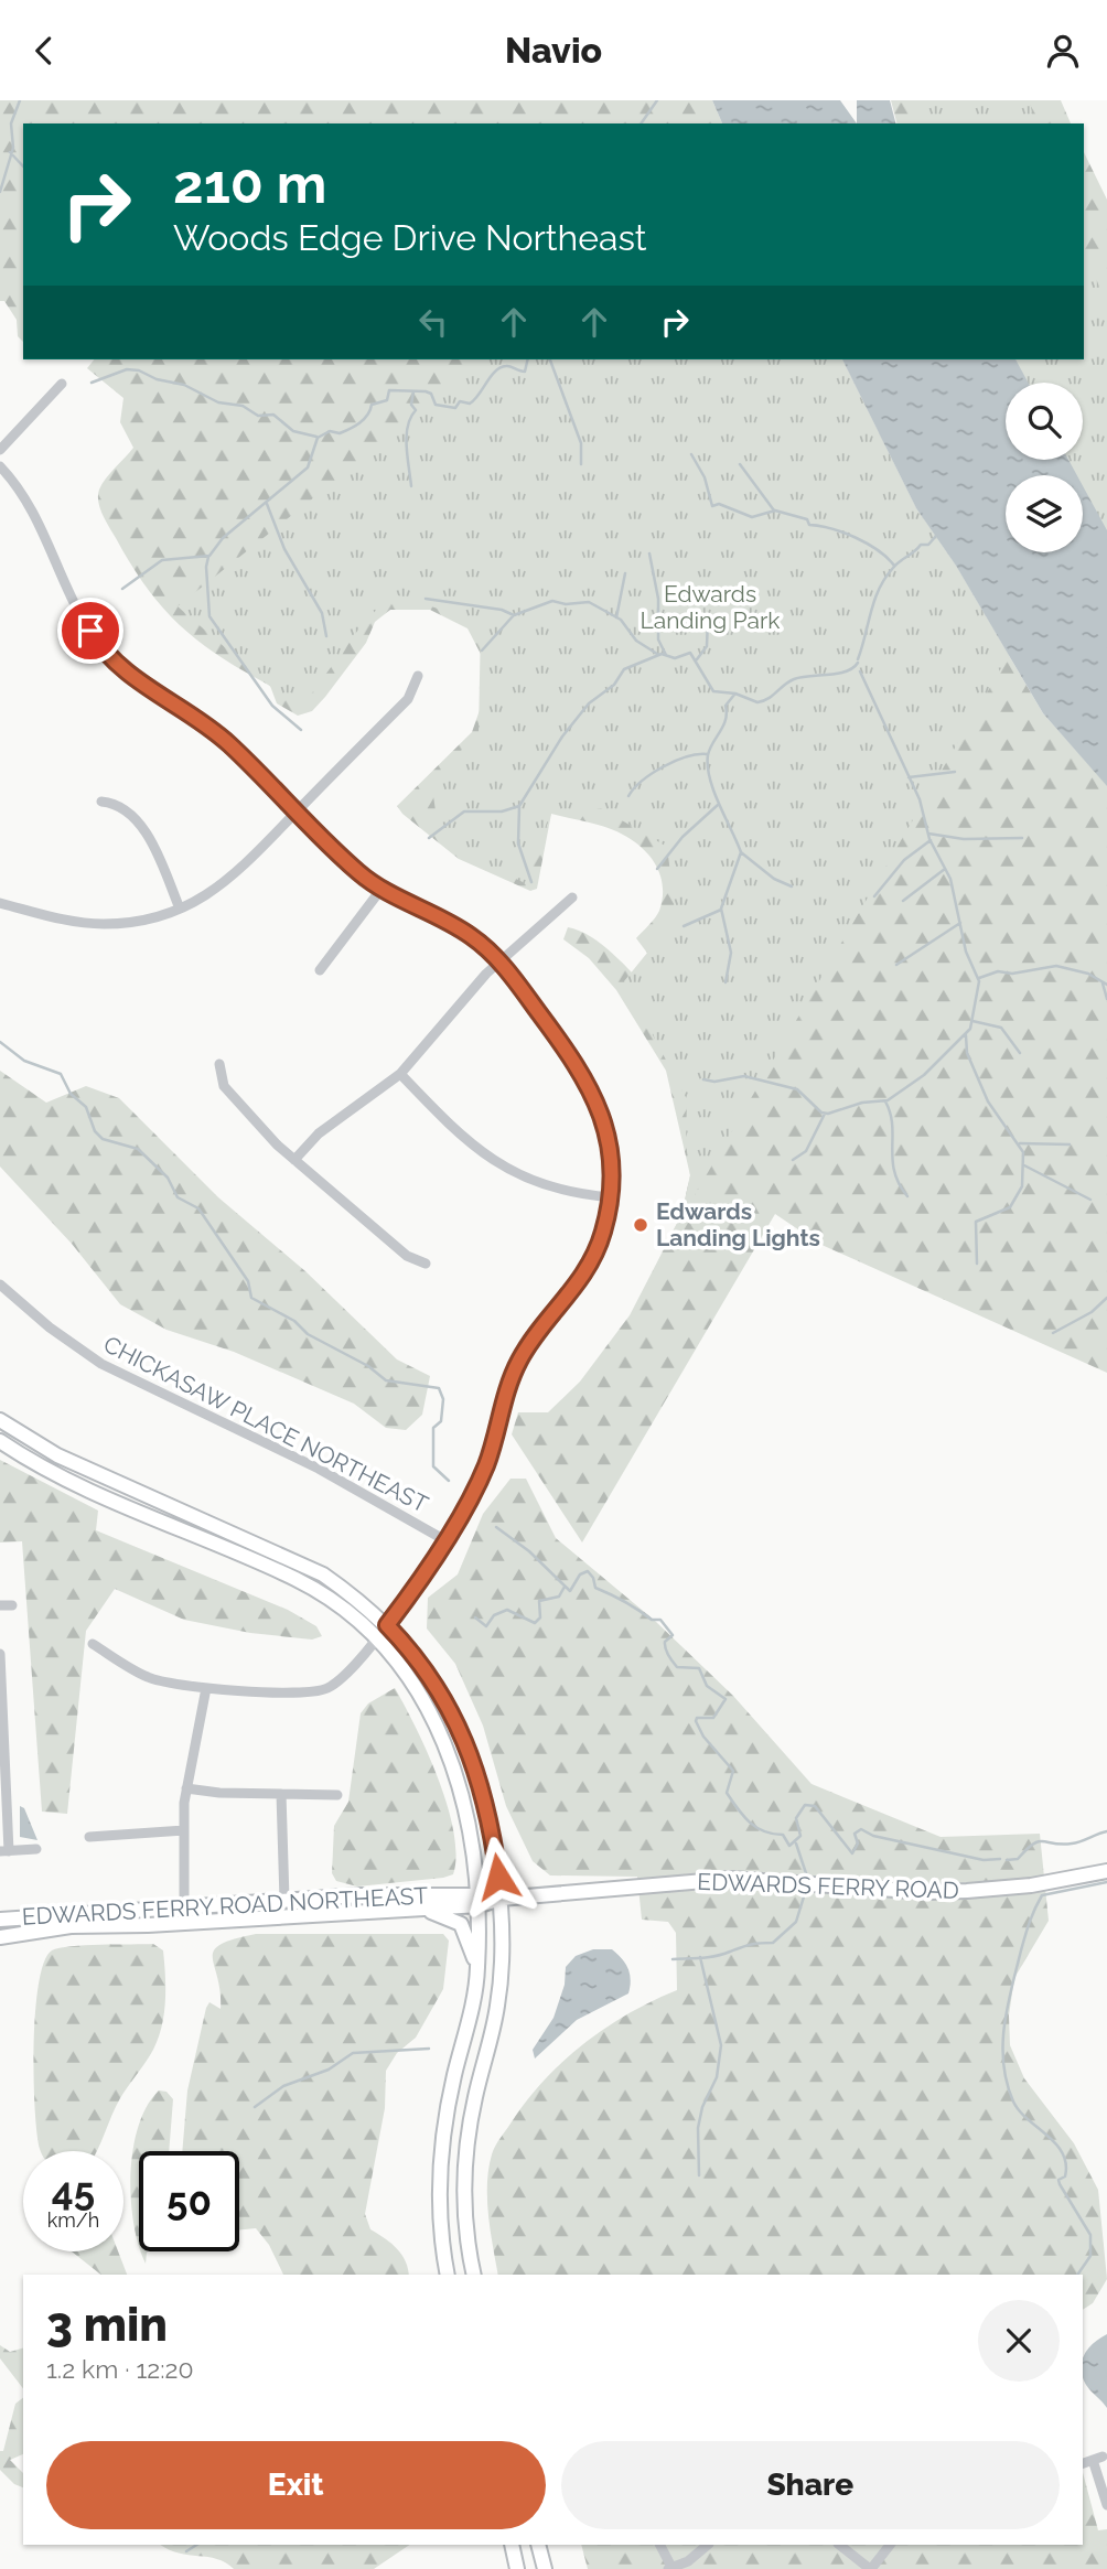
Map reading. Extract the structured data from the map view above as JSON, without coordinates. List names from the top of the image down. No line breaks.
{"streets":{"main road":["EDWARDS FERRY ROAD","EDWARDS FERRY ROAD NORTHEAST"],"street":["CHICKASAW PLACE NORTHEAST"]},"crossings":[["EDWARDS FERRY ROAD","EDWARDS FERRY ROAD NORTHEAST"]],"parks":["Edwards Landing Park"],"places":["Edwards Landing Lights"],"page":{"header":"Navio","turn":["210 m","Woods Edge Drive Northeast"],"speed":"45 km/h","limit":"50","heading":["3 min","1.2 km · 12:20"],"buttons":["Exit","Share"]}}
